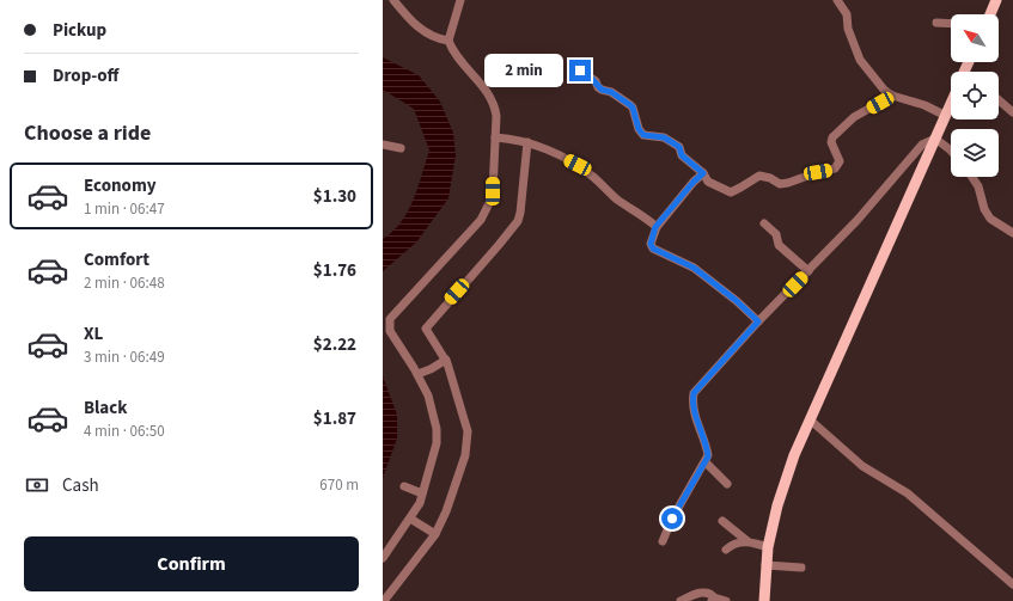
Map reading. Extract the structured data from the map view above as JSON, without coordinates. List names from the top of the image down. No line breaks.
{"north":"top left","page":{"banner":["Pickup","Drop-off"],"bubble":"2 min","heading":"Choose a ride","list":[{"name":"Economy","note":"1 min · 06:47","value":"$1.30"},{"name":"Comfort","note":"2 min · 06:48","value":"$1.76"},{"name":"XL","note":"3 min · 06:49","value":"$2.22"},{"name":"Black","note":"4 min · 06:50","value":"$1.87"}],"pay":["Cash","670 m"],"buttons":"Confirm"}}
